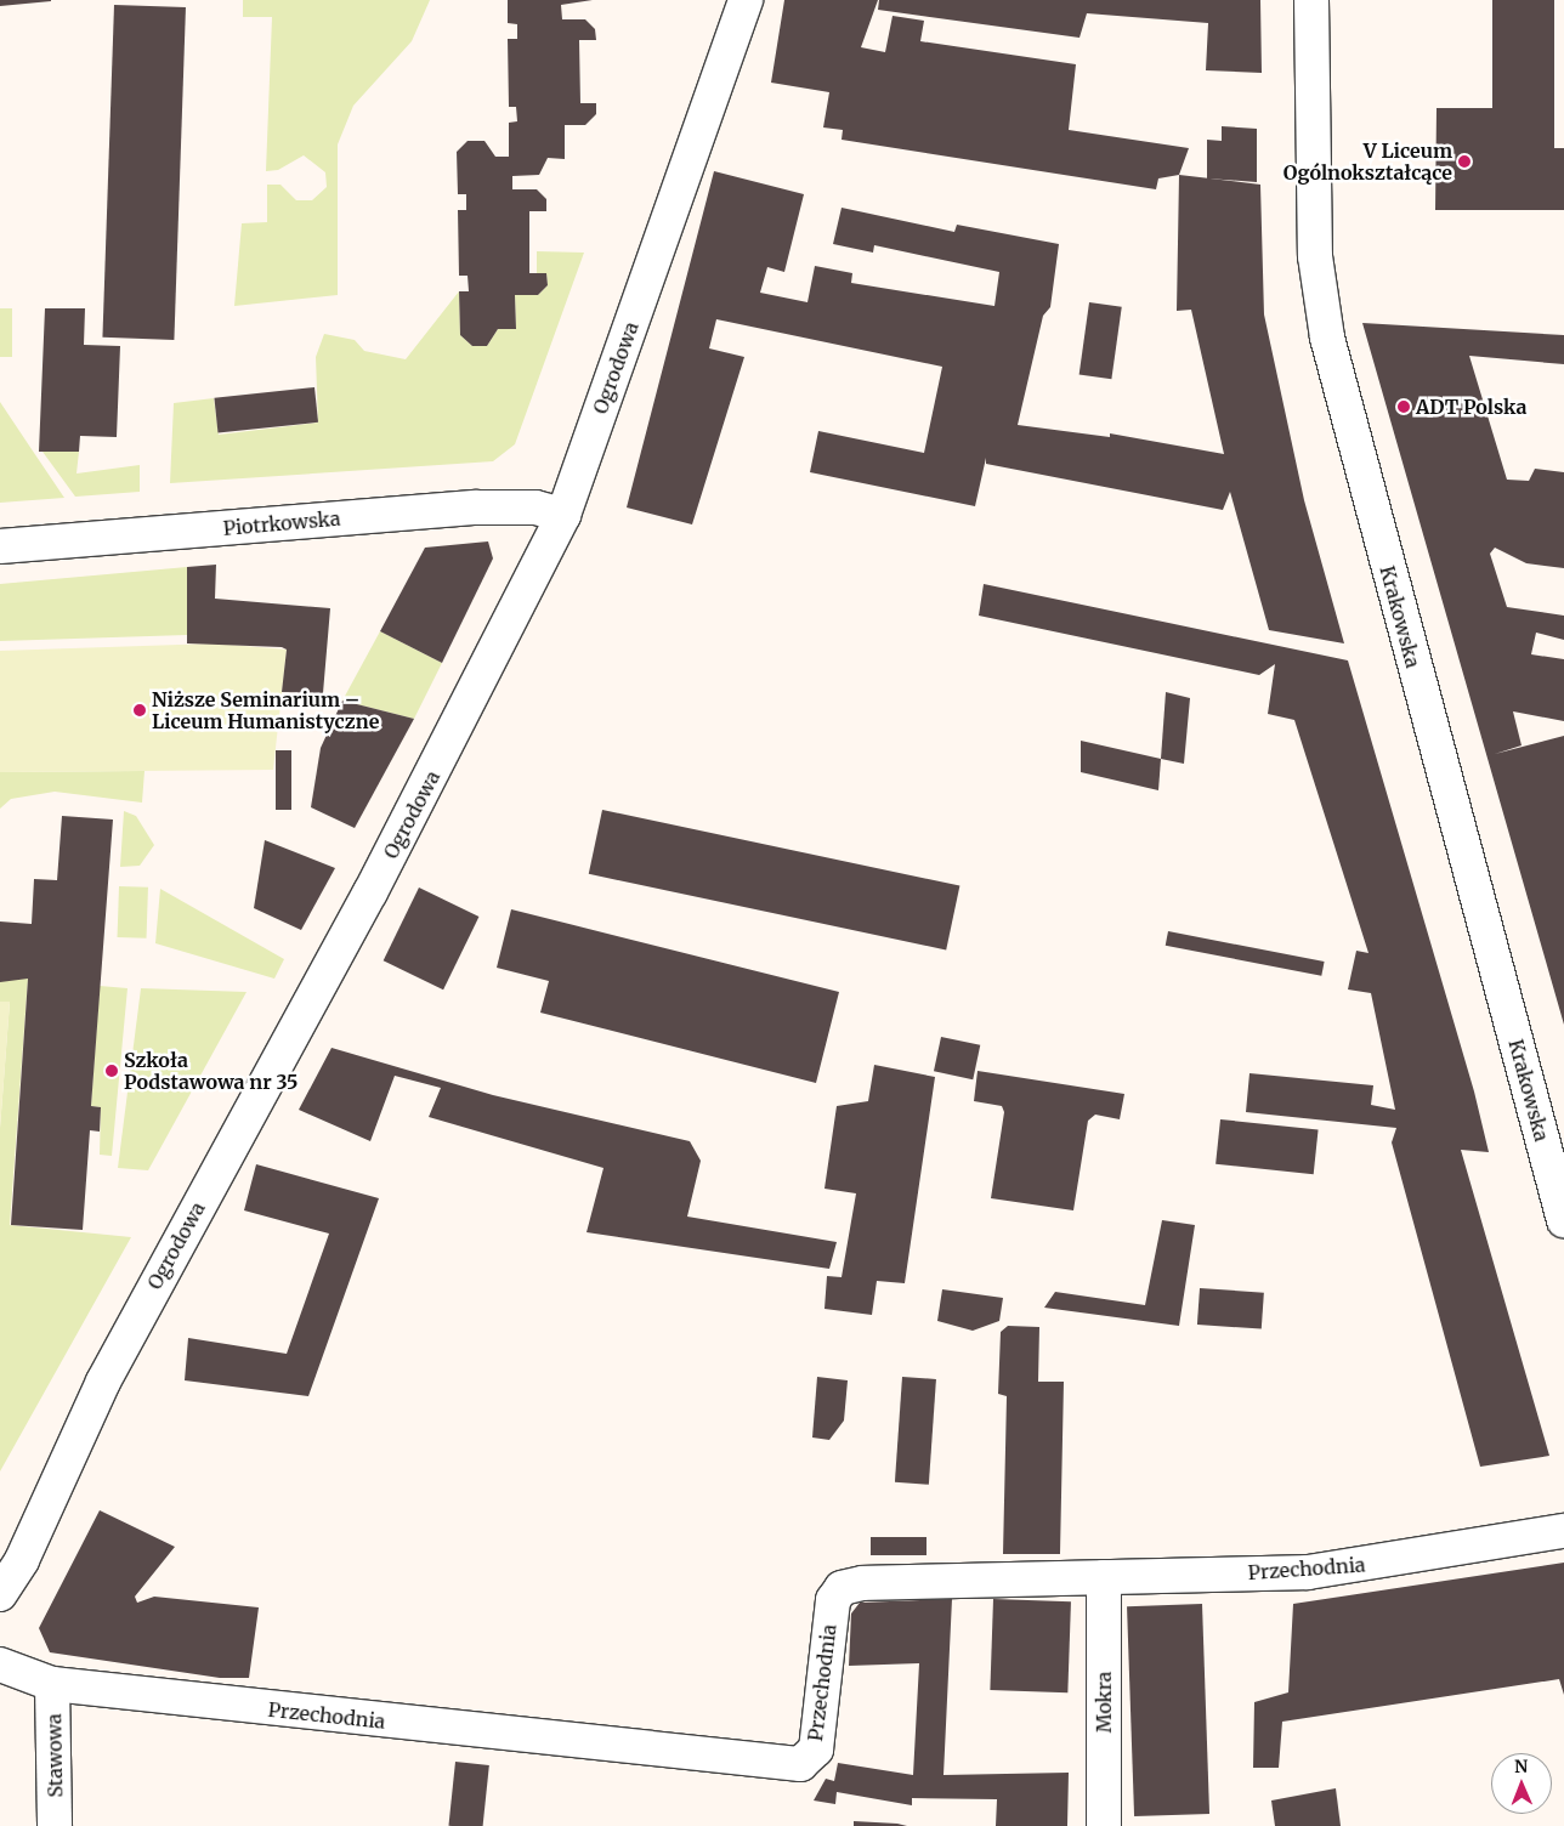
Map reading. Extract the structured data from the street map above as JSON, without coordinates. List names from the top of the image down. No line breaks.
{"streets":{"street":["Ogrodowa","Piotrkowska","Krakowska","Przechodnia","Mokra","Stawowa"]},"crossings":[["Ogrodowa","Piotrkowska"],["Przechodnia","Mokra"],["Przechodnia","Stawowa"]],"places":["V Liceum Ogólnokształcące","ADT Polska","Niższe Seminarium – Liceum Humanistyczne","Szkoła Podstawowa nr 35"],"north":"top"}
